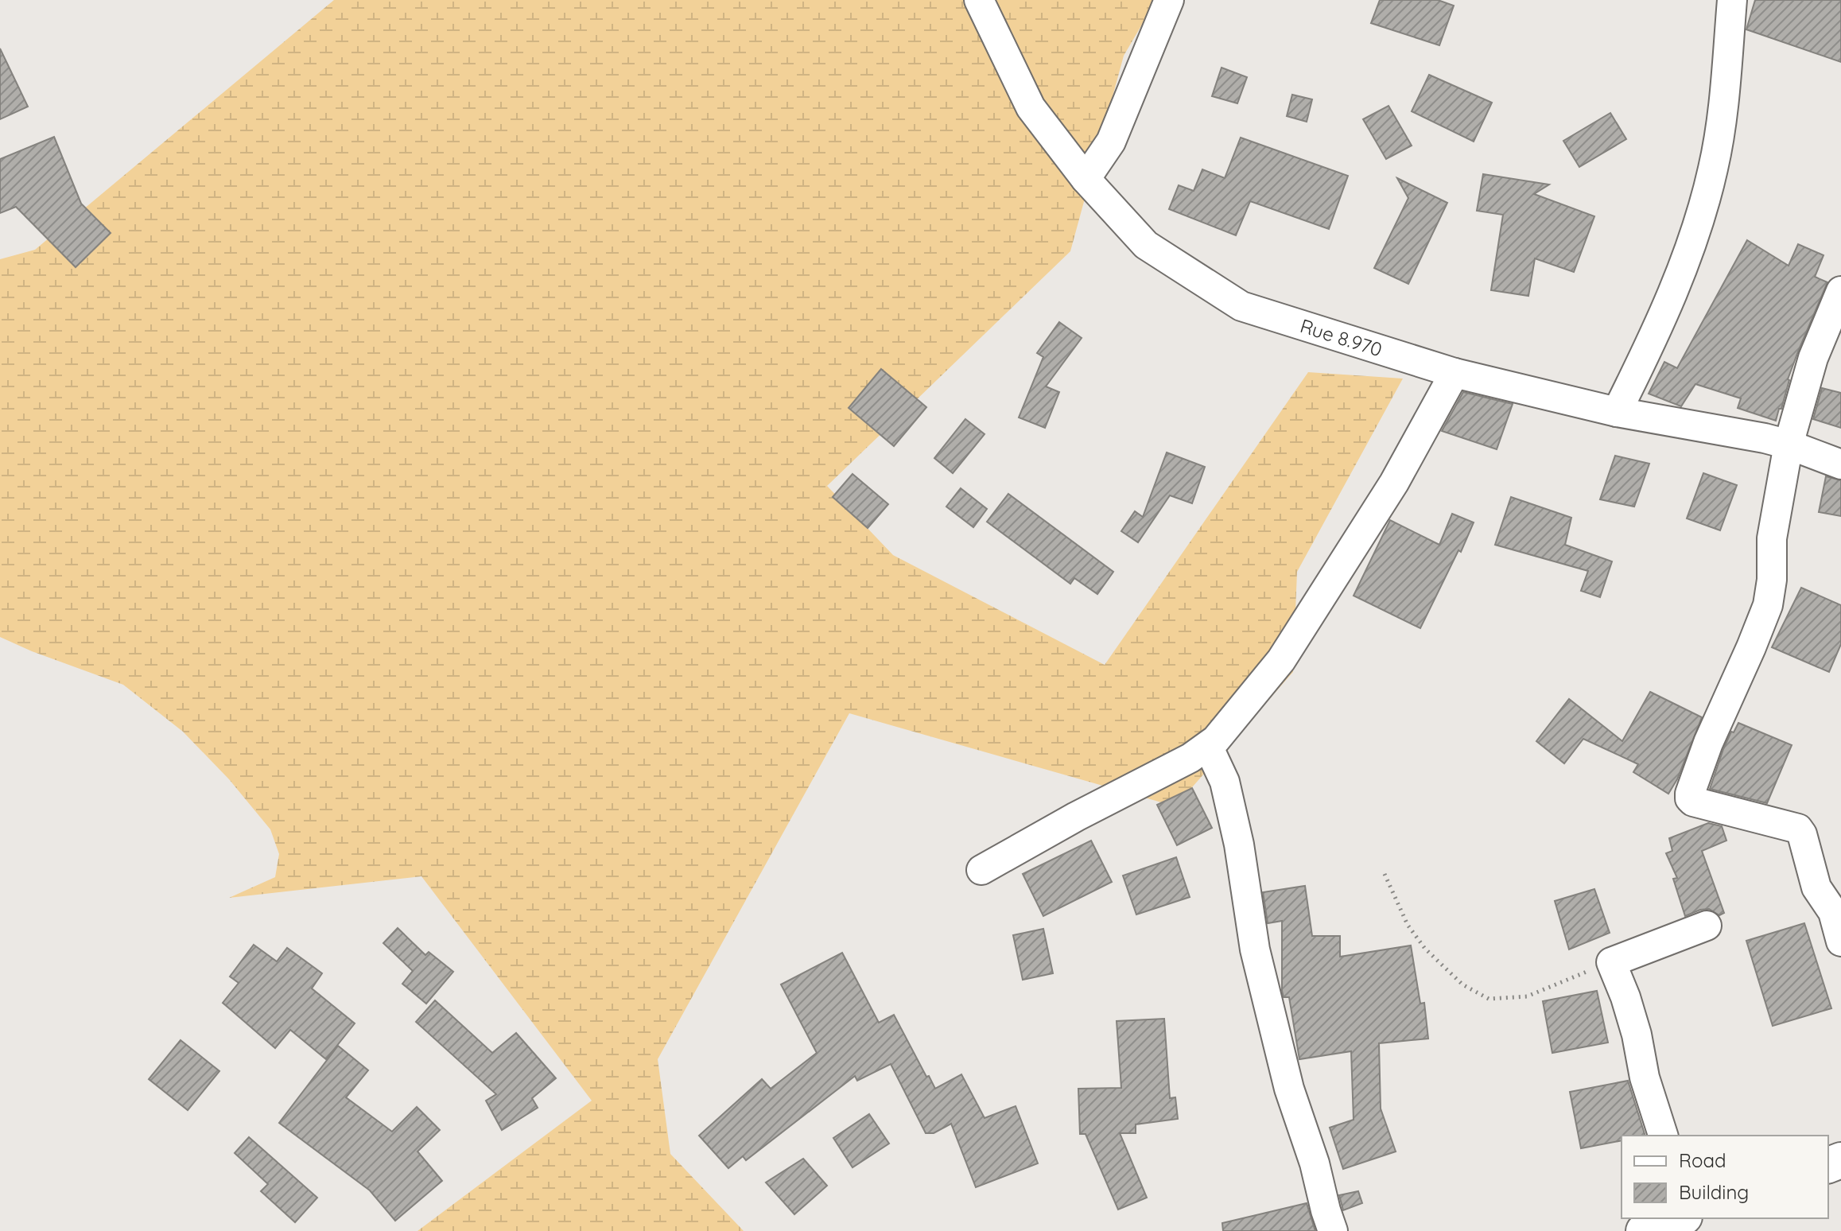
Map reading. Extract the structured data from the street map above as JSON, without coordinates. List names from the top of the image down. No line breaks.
{"streets":{"street":["Rue 8.970"]},"legend":["Road","Building"]}
